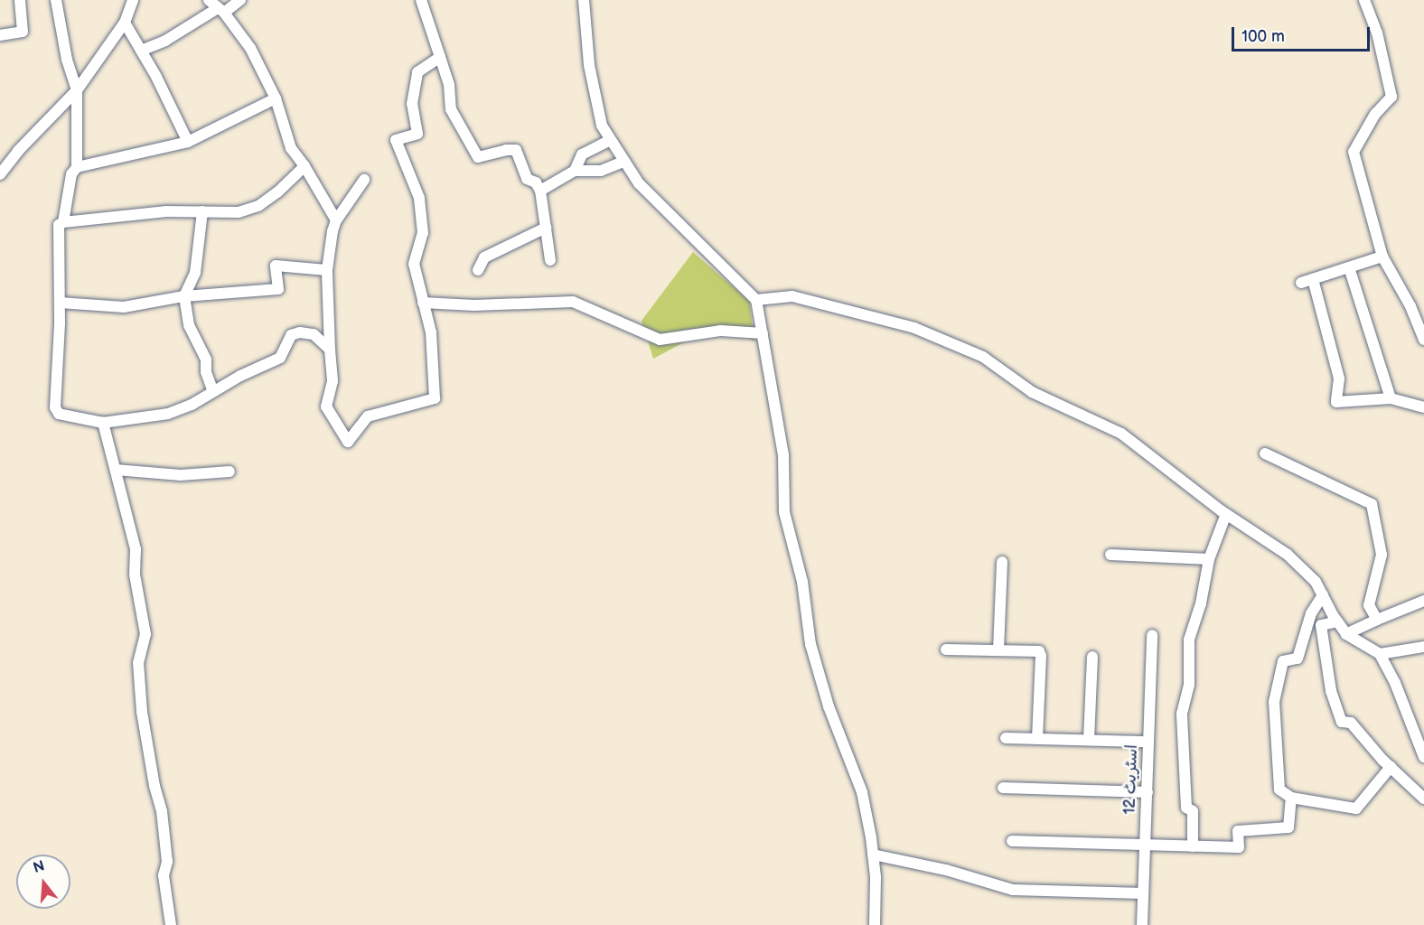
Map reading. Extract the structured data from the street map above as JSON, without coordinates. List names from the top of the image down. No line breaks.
{"streets":{"street":["اسٹریٹ 12"]},"scale_bar":"100 m","north":"top"}
